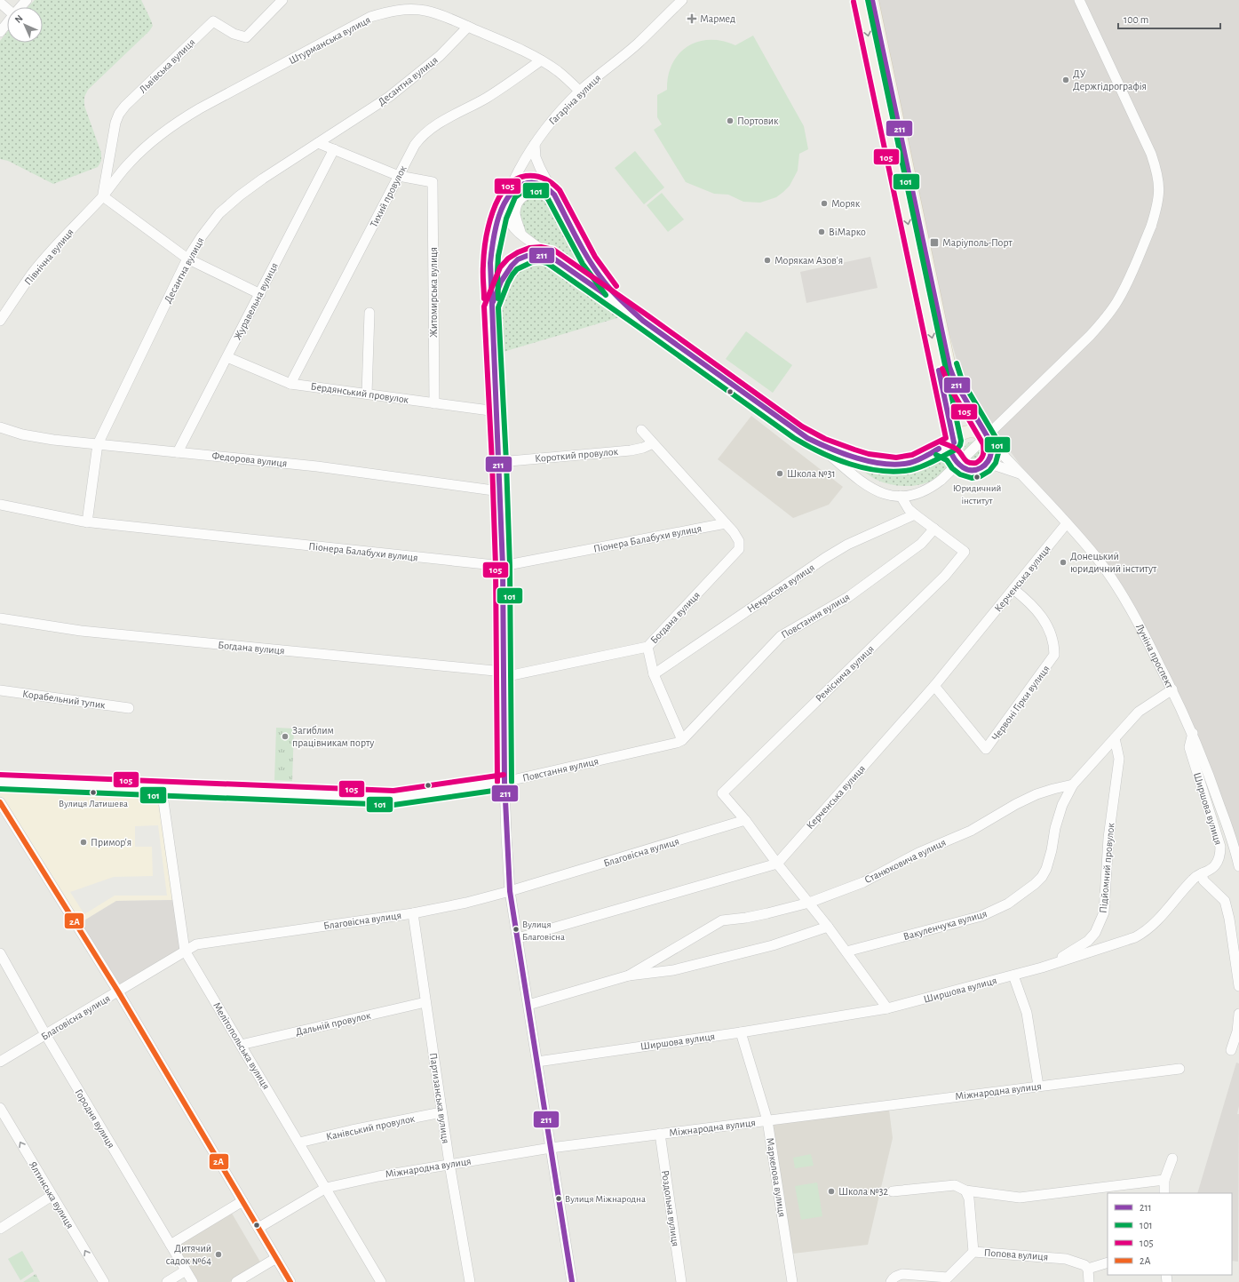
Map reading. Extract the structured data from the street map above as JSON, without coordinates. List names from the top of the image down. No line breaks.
{"streets":{"main road":["Луніна проспект"],"street":["Штурманська вулиця","Львівська вулиця","Десантна вулиця","Гагаріна вулиця","Тихий провулок","Північна вулиця","Житомирська вулиця","Журавельна вулиця","Бердянський провулок","Короткий провулок","Федорова вулиця","Піонера Балабухи вулиця","Керченська вулиця","Некрасова вулиця","Повстання вулиця","Богдана вулиця","Реміснича вулиця","Корабельний тупик","Червоні Гірки вулиця","Ширшова вулиця","Благовісна вулиця","Станюковича вулиця","Підйомний провулок","Вакуленчука вулиця","Дальній провулок","Мелітопольська вулиця","Міжнародна вулиця","Партизанська вулиця","Городня вулиця","Канівський провулок","Маркелова вулиця","Ялтинська вулиця","Роздольна вулиця","Попова вулиця"]},"crossings":[["Штурманська вулиця","Львівська вулиця"],["Штурманська вулиця","Десантна вулиця"],["Штурманська вулиця","Гагаріна вулиця"],["Штурманська вулиця","Тихий провулок"],["Штурманська вулиця","Північна вулиця"],["Львівська вулиця","Північна вулиця"],["Десантна вулиця","Федорова вулиця"],["Десантна вулиця","Піонера Балабухи вулиця"],["Гагаріна вулиця","Бердянський провулок"],["Гагаріна вулиця","Короткий провулок"],["Гагаріна вулиця","Федорова вулиця"],["Гагаріна вулиця","Піонера Балабухи вулиця"],["Гагаріна вулиця","Повстання вулиця"],["Гагаріна вулиця","Богдана вулиця"],["Гагаріна вулиця","Ширшова вулиця"],["Гагаріна вулиця","Благовісна вулиця"],["Гагаріна вулиця","Станюковича вулиця"],["Гагаріна вулиця","Міжнародна вулиця"],["Тихий провулок","Житомирська вулиця"],["Тихий провулок","Бердянський провулок"],["Житомирська вулиця","Бердянський провулок"],["Журавельна вулиця","Бердянський провулок"],["Журавельна вулиця","Федорова вулиця"],["Піонера Балабухи вулиця","Богдана вулиця"],["Керченська вулиця","Луніна проспект"],["Керченська вулиця","Червоні Гірки вулиця"],["Повстання вулиця","Реміснича вулиця"],["Повстання вулиця","Мелітопольська вулиця"],["Луніна проспект","Ширшова вулиця"],["Реміснича вулиця","Благовісна вулиця"],["Ширшова вулиця","Підйомний провулок"],["Ширшова вулиця","Маркелова вулиця"],["Благовісна вулиця","Мелітопольська вулиця"],["Благовісна вулиця","Партизанська вулиця"],["Благовісна вулиця","Городня вулиця"],["Станюковича вулиця","Вакуленчука вулиця"],["Дальній провулок","Мелітопольська вулиця"],["Дальній провулок","Партизанська вулиця"],["Мелітопольська вулиця","Міжнародна вулиця"],["Мелітопольська вулиця","Канівський провулок"],["Міжнародна вулиця","Партизанська вулиця"],["Міжнародна вулиця","Маркелова вулиця"],["Міжнародна вулиця","Роздольна вулиця"],["Партизанська вулиця","Канівський провулок"]],"one_way":["Ялтинська вулиця"],"places":{"health":["Мармед"],"other":["ДУ Держгідрографія","Портовик","Моряк","ВіМарко","Морякам Азов'я","Школа №31","Юридичний інститут","Донецький юридичний інститут","Загиблим працівникам порту","Вулиця Латишева","Примор'я","Вулиця Благовісна","Школа №32","Вулиця Міжнародна","Дитячий садок №64"],"transit":["Маріуполь-Порт"]},"lines":["transit line 211","transit line 101","transit line 105","transit line 2А"],"legend":["211","101","105","2А"],"scale_bar":"100 m","north":"top left"}
